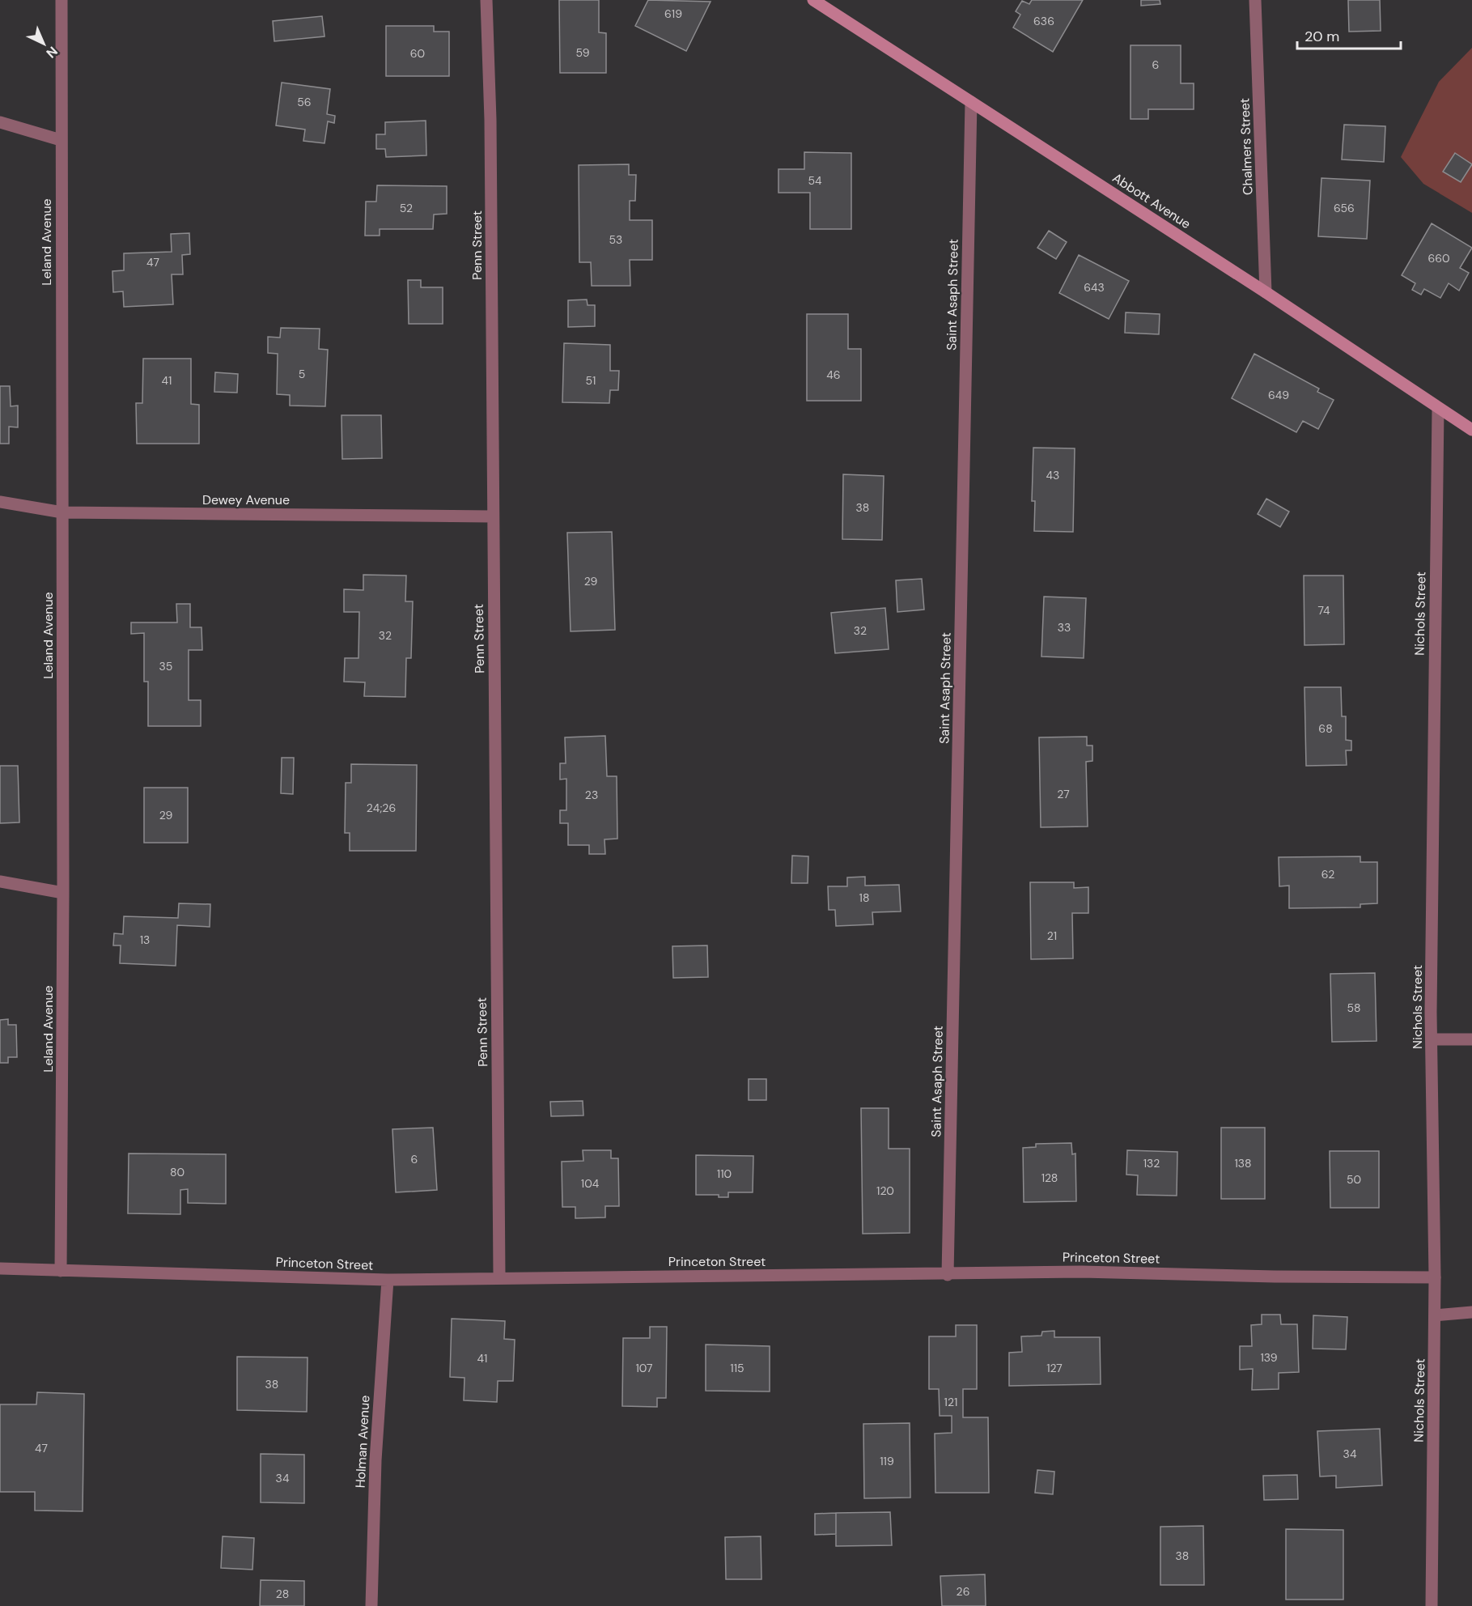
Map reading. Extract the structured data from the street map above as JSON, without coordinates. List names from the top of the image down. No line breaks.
{"streets":{"main road":["Abbott Avenue"],"street":["Chalmers Street","Leland Avenue","Penn Street","Saint Asaph Street","Dewey Avenue","Nichols Street","Princeton Street","Holman Avenue"]},"crossings":[["Chalmers Street","Abbott Avenue"],["Abbott Avenue","Saint Asaph Street"],["Abbott Avenue","Nichols Street"],["Leland Avenue","Dewey Avenue"],["Leland Avenue","Princeton Street"],["Penn Street","Dewey Avenue"],["Penn Street","Princeton Street"],["Saint Asaph Street","Princeton Street"],["Nichols Street","Princeton Street"],["Princeton Street","Holman Avenue"]],"house_numbers":["619","636","59","60","6","56","54","52","656","53","660","47","643","5","46","41","51","649","43","38","29","74","33","32","32","35","68","27","23","24;26","29","62","18","21","13","58","6","132","138","80","110","128","50","104","120","139","41","107","115","127","38","121","47","34","119","34","38","26","28"],"scale_bar":"20 m","north":"bottom right"}
